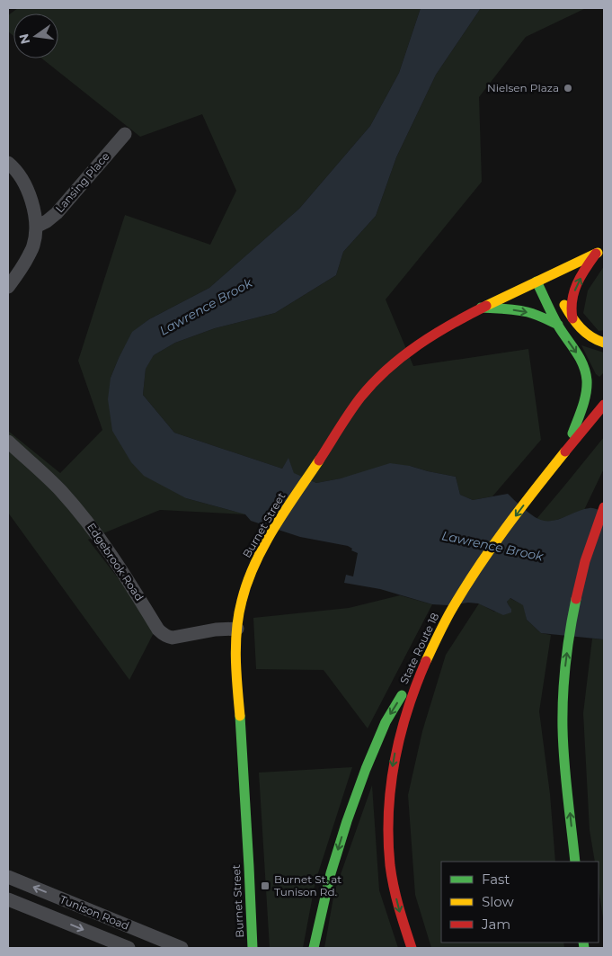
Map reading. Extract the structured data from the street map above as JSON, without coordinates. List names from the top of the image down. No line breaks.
{"streets":{"main road":["Burnet Street","State Route 18"],"street":["Lansing Place","Edgebrook Road","Tunison Road"]},"crossings":[["Burnet Street","Edgebrook Road"]],"water":["Lawrence Brook"],"places":{"other":["Nielsen Plaza"],"transit":["Burnet St. at Tunison Rd."]},"legend":["Fast","Slow","Jam"],"north":"left"}
